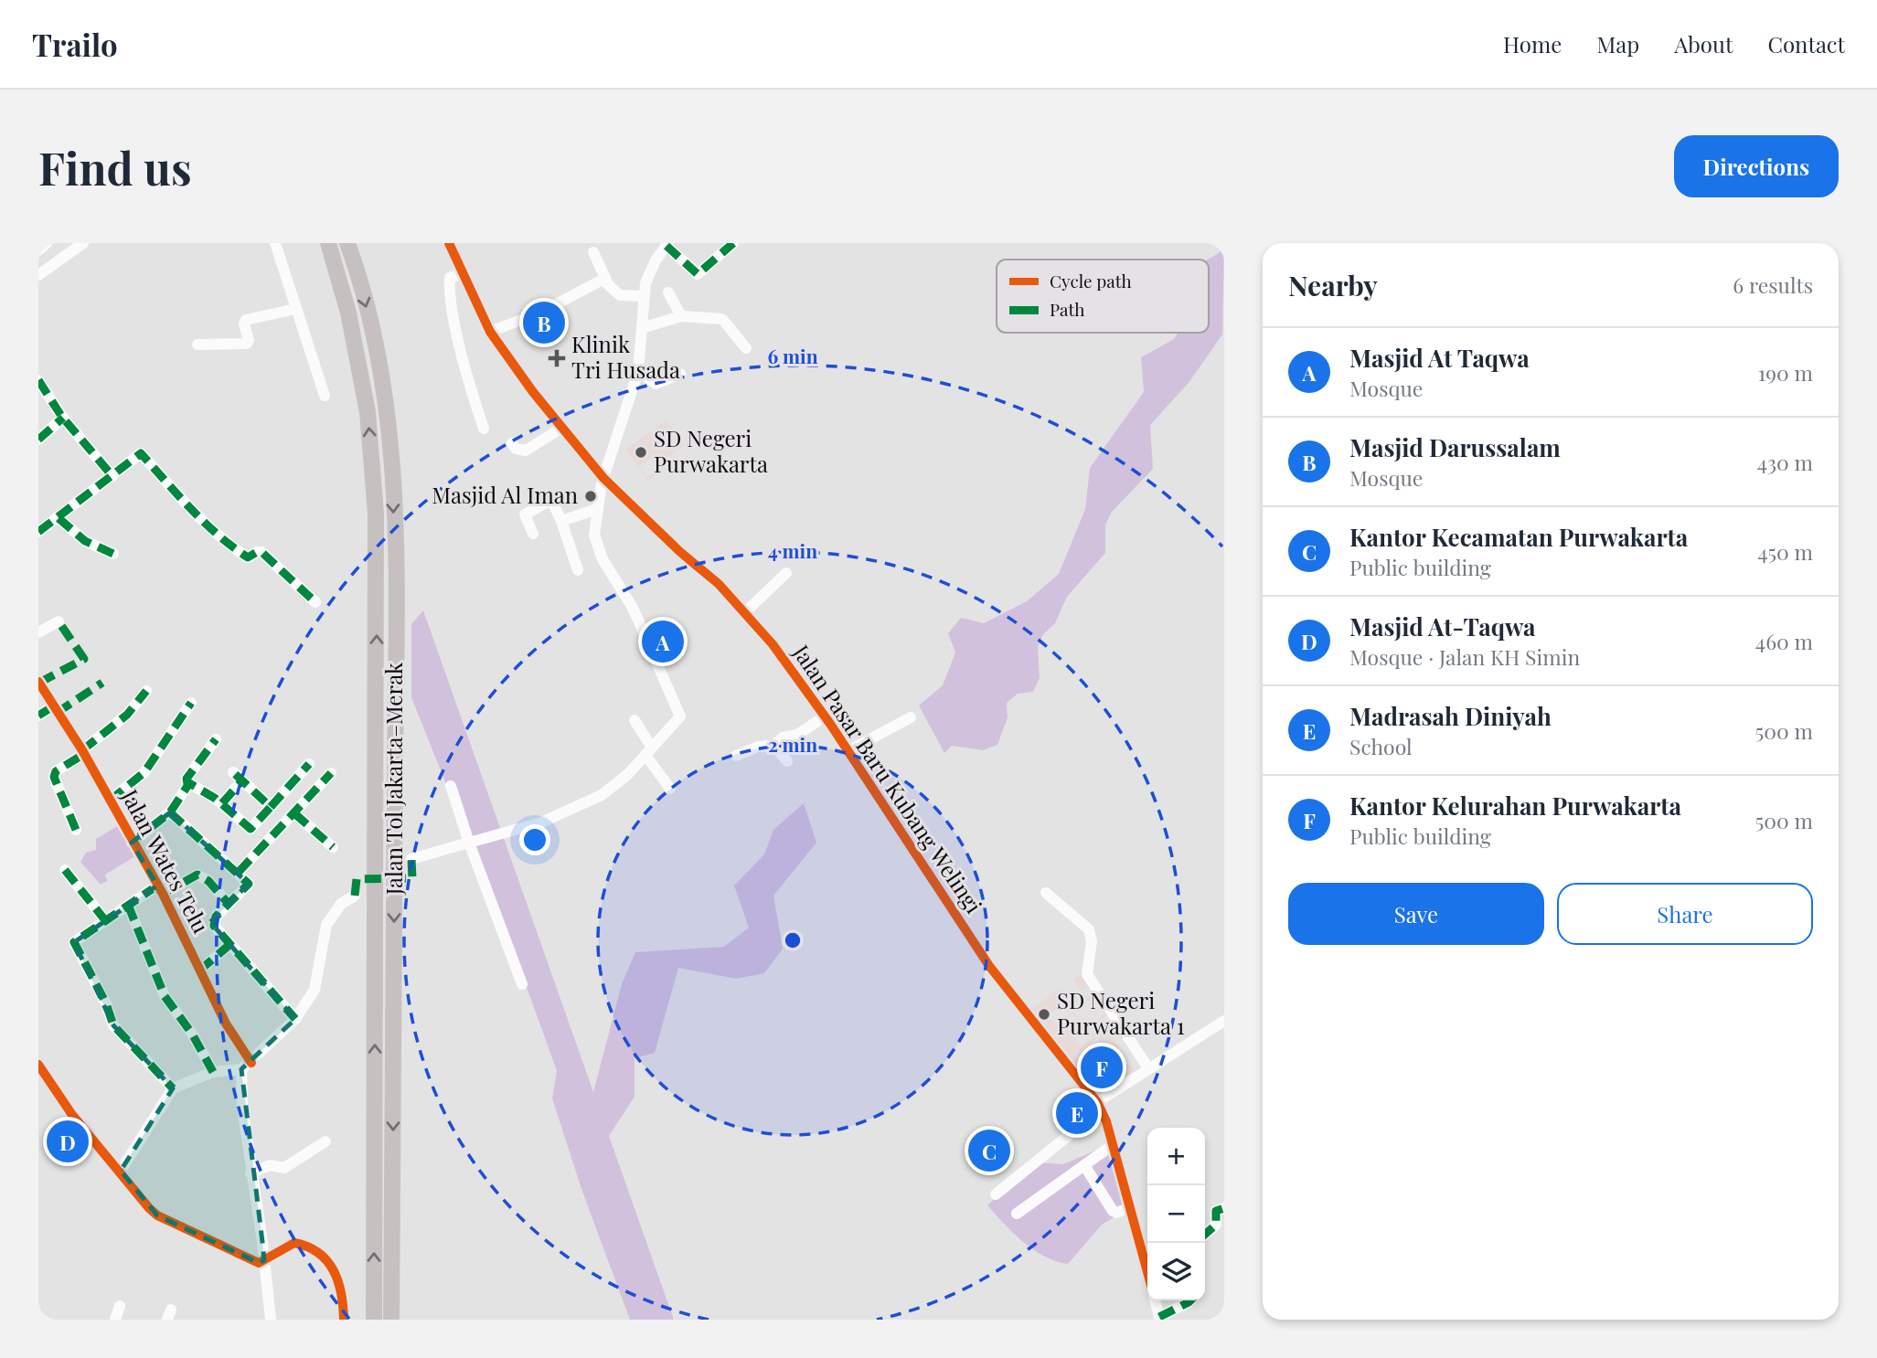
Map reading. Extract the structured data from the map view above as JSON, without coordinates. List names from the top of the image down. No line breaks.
{"streets":{"highway":["Jalan Tol Jakarta–Merak"],"street":["Jalan Pasar Baru Kubang Welingi","Jalan Wates Telu"]},"places":{"health":["Klinik Tri Husada"],"other":["SD Negeri Purwakarta","Masjid Al Iman","SD Negeri Purwakarta 1"]},"legend":["Cycle path","Path"],"page":{"header":"Trailo","nav":["Home","Map","About","Contact"],"buttons":["Directions",["Save","Share"]],"title":"Find us","heading":["Nearby","6 results"],"pins":["B","A","F","E","D","C"],"list":[{"mark":"A","name":"Masjid At Taqwa","note":"Mosque","value":"190 m"},{"mark":"B","name":"Masjid Darussalam","note":"Mosque","value":"430 m"},{"mark":"C","name":"Kantor Kecamatan Purwakarta","note":"Public building","value":"450 m"},{"mark":"D","name":"Masjid At-Taqwa","note":"Mosque · Jalan KH Simin","value":"460 m"},{"mark":"E","name":"Madrasah Diniyah","note":"School","value":"500 m"},{"mark":"F","name":"Kantor Kelurahan Purwakarta","note":"Public building","value":"500 m"}],"map_buttons":["+","−"]},"rings":["6 min","4 min","2 min"]}
